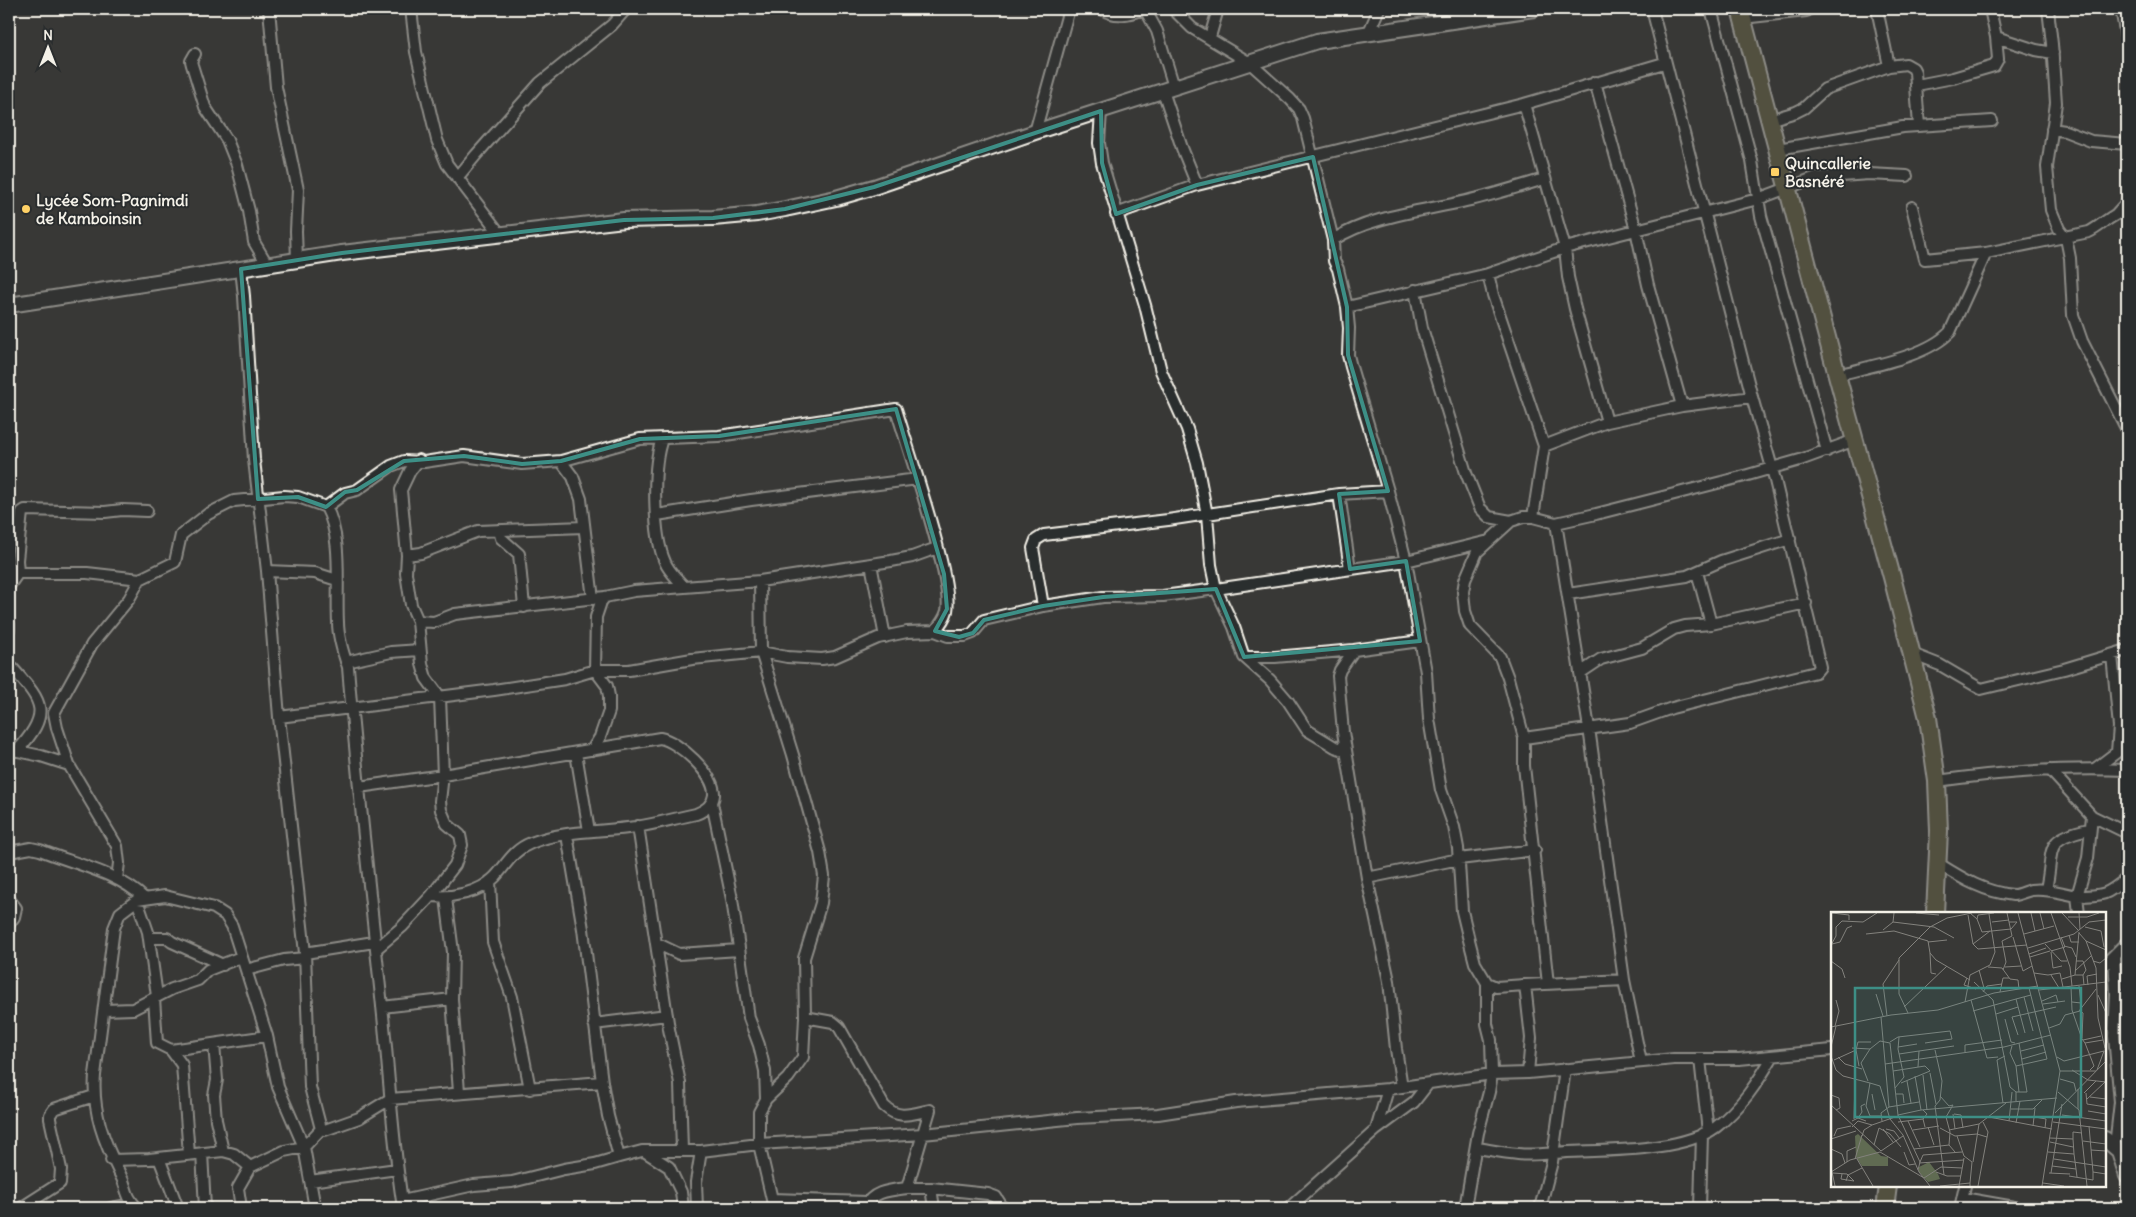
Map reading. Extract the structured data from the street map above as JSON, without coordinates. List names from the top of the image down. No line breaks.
{"places":{"transit":["Quincallerie Basnéré"],"other":["Lycée Som-Pagnimdi de Kamboinsin"]},"north":"top"}
